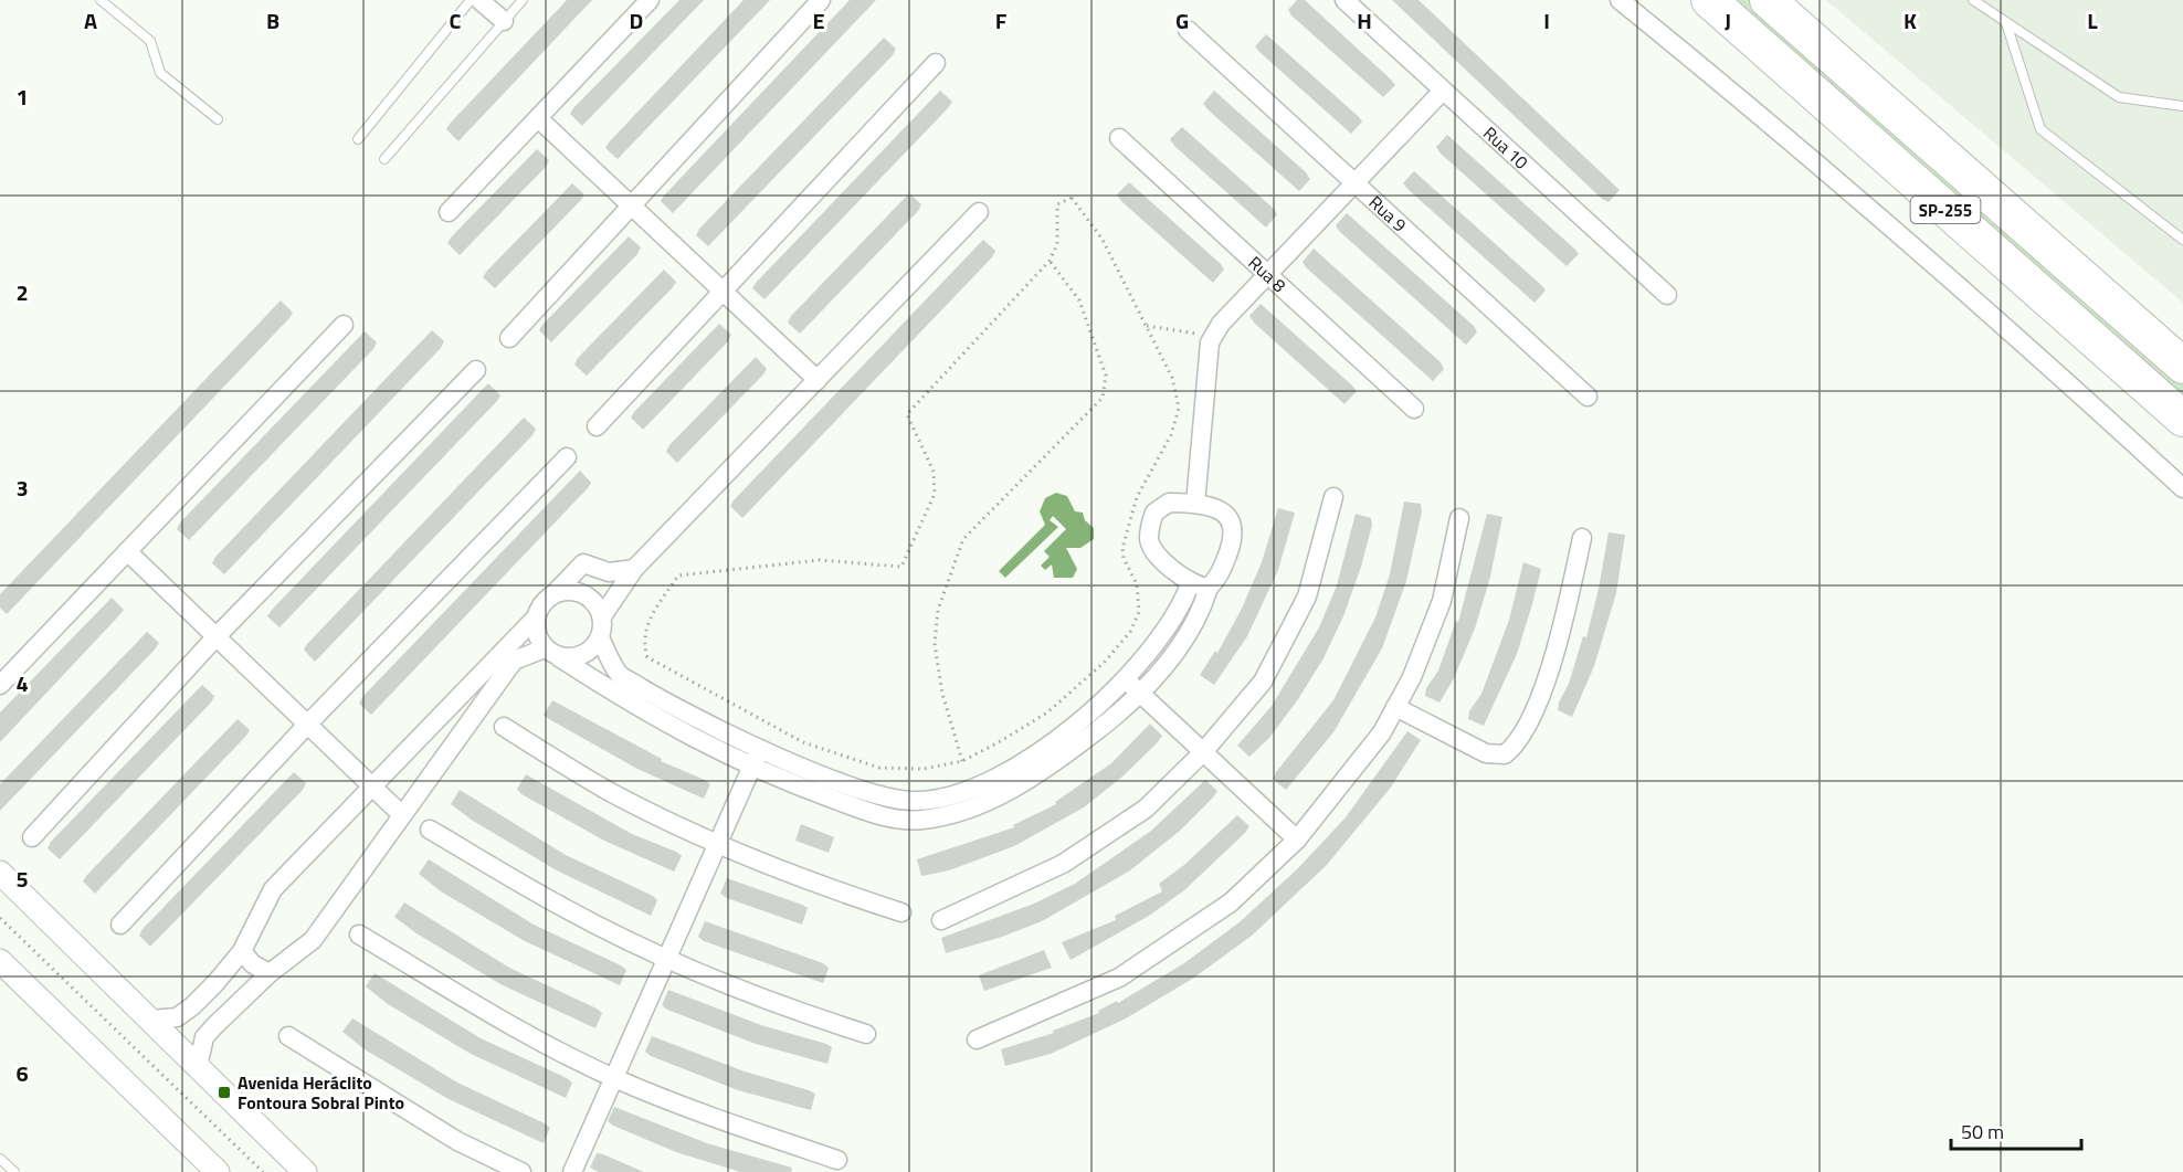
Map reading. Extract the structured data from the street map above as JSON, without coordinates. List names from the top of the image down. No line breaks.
{"streets":{"highway":["SP-255"],"street":["Rua 10","Rua 9","Rua 8"]},"places":{"transit":["Avenida Heráclito Fontoura Sobral Pinto"]},"scale_bar":"50 m","grid":{"columns":["A","B","C","D","E","F","G","H","I","J","K","L"],"rows":["1","2","3","4","5","6"]}}
